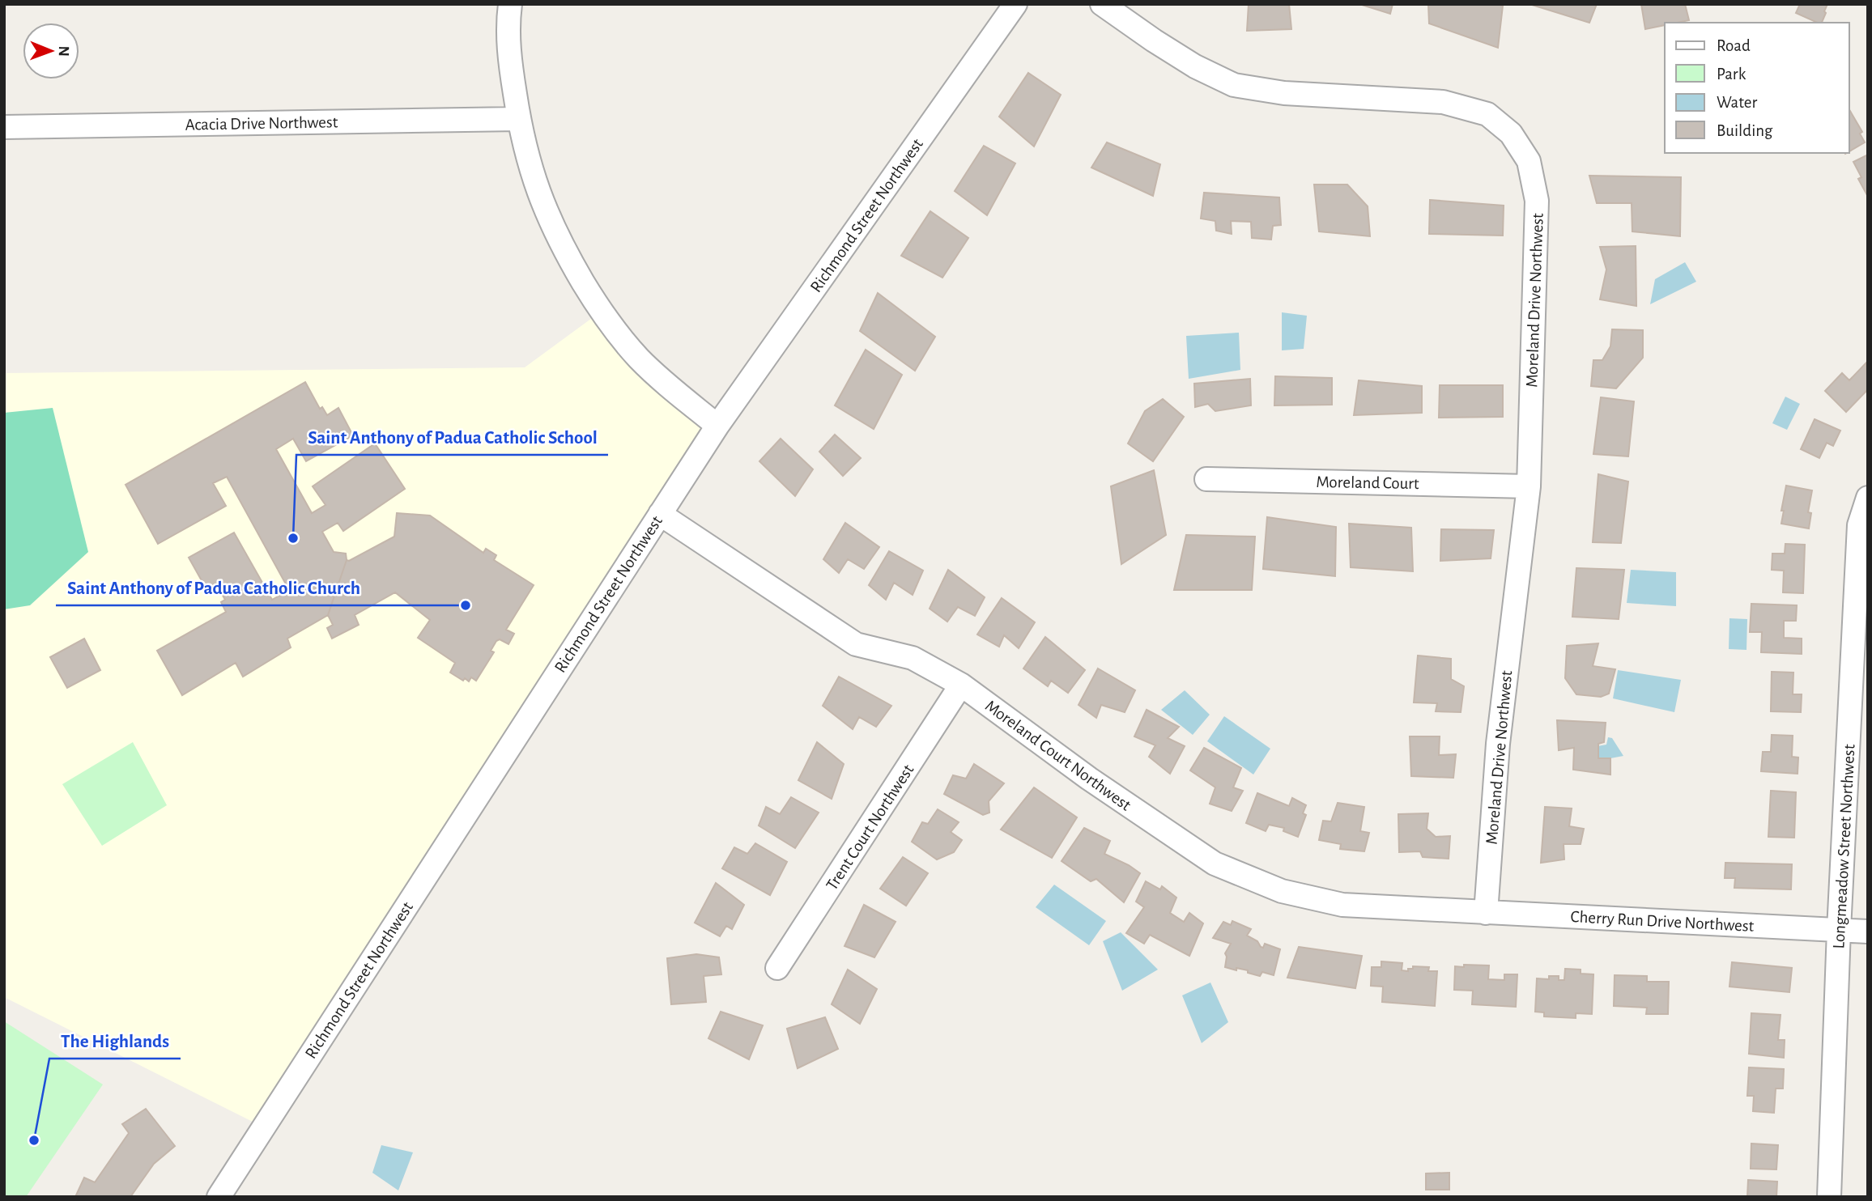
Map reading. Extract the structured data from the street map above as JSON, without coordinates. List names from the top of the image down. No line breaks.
{"streets":{"street":["Acacia Drive Northwest","Richmond Street Northwest","Moreland Drive Northwest","Moreland Court","Moreland Court Northwest","Trent Court Northwest","Longmeadow Street Northwest","Cherry Run Drive Northwest"]},"crossings":[["Richmond Street Northwest","Moreland Court Northwest"],["Moreland Drive Northwest","Moreland Court"],["Moreland Drive Northwest","Moreland Court Northwest"],["Moreland Drive Northwest","Cherry Run Drive Northwest"],["Moreland Court Northwest","Trent Court Northwest"],["Moreland Court Northwest","Cherry Run Drive Northwest"],["Longmeadow Street Northwest","Cherry Run Drive Northwest"]],"places":["Saint Anthony of Padua Catholic School","Saint Anthony of Padua Catholic Church","The Highlands"],"legend":["Road","Park","Water","Building"],"north":"right"}
